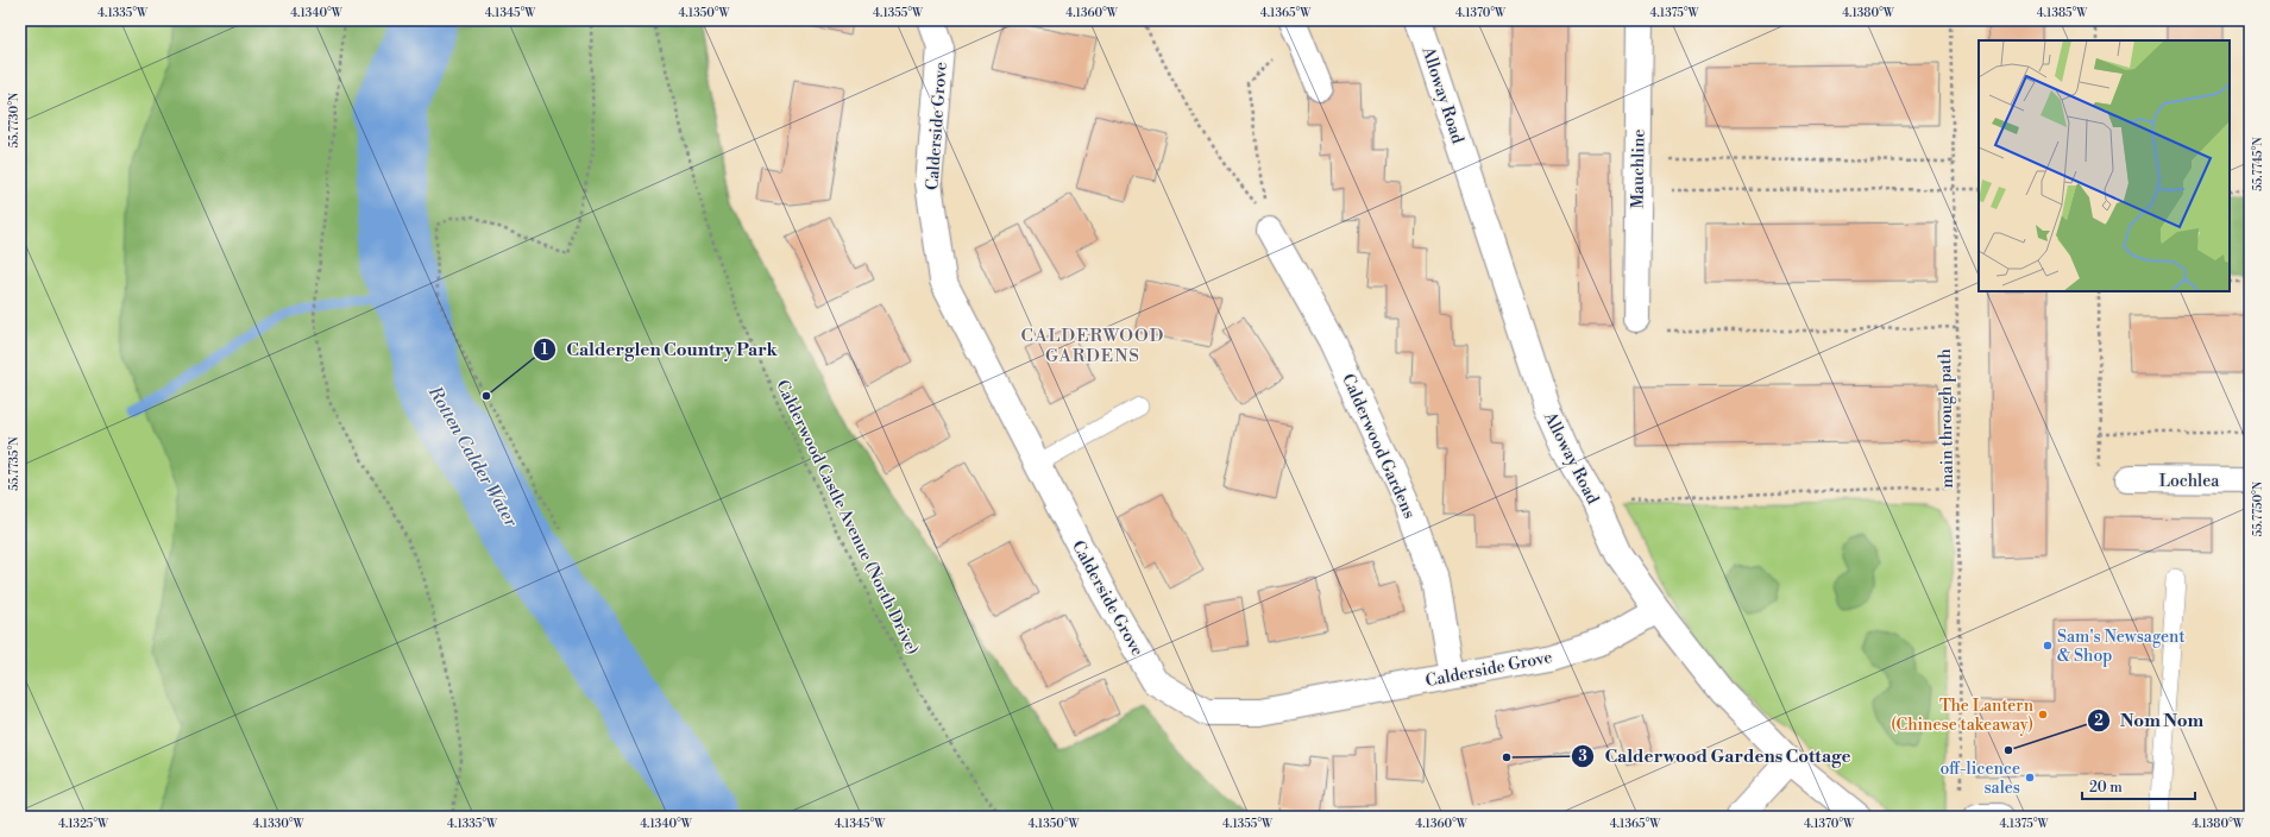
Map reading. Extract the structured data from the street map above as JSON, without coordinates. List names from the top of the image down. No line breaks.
{"streets":{"street":["Alloway Road","Calderside Grove","Mauchline","Calderwood Gardens","Lochlea"],"path":["main through path","Calderwood Castle Avenue (North Drive)"]},"crossings":[["Alloway Road","Calderside Grove"],["Calderside Grove","Calderwood Gardens"]],"districts":["CALDERWOOD GARDENS"],"water":["Rotten Calder Water"],"places":["Calderglen Country Park","Sam's Newsagent & Shop","The Lantern (Chinese takeaway)","Nom Nom","Calderwood Gardens Cottage","off-licence sales"],"scale_bar":"20 m","coordinates":["4.1335°W","4.1340°W","4.1345°W","4.1350°W","4.1355°W","4.1360°W","4.1365°W","4.1370°W","4.1375°W","4.1380°W","4.1385°W","55.7730°N","55.7745°N","55.7735°N","55.7750°N","4.1325°W","4.1330°W"]}
